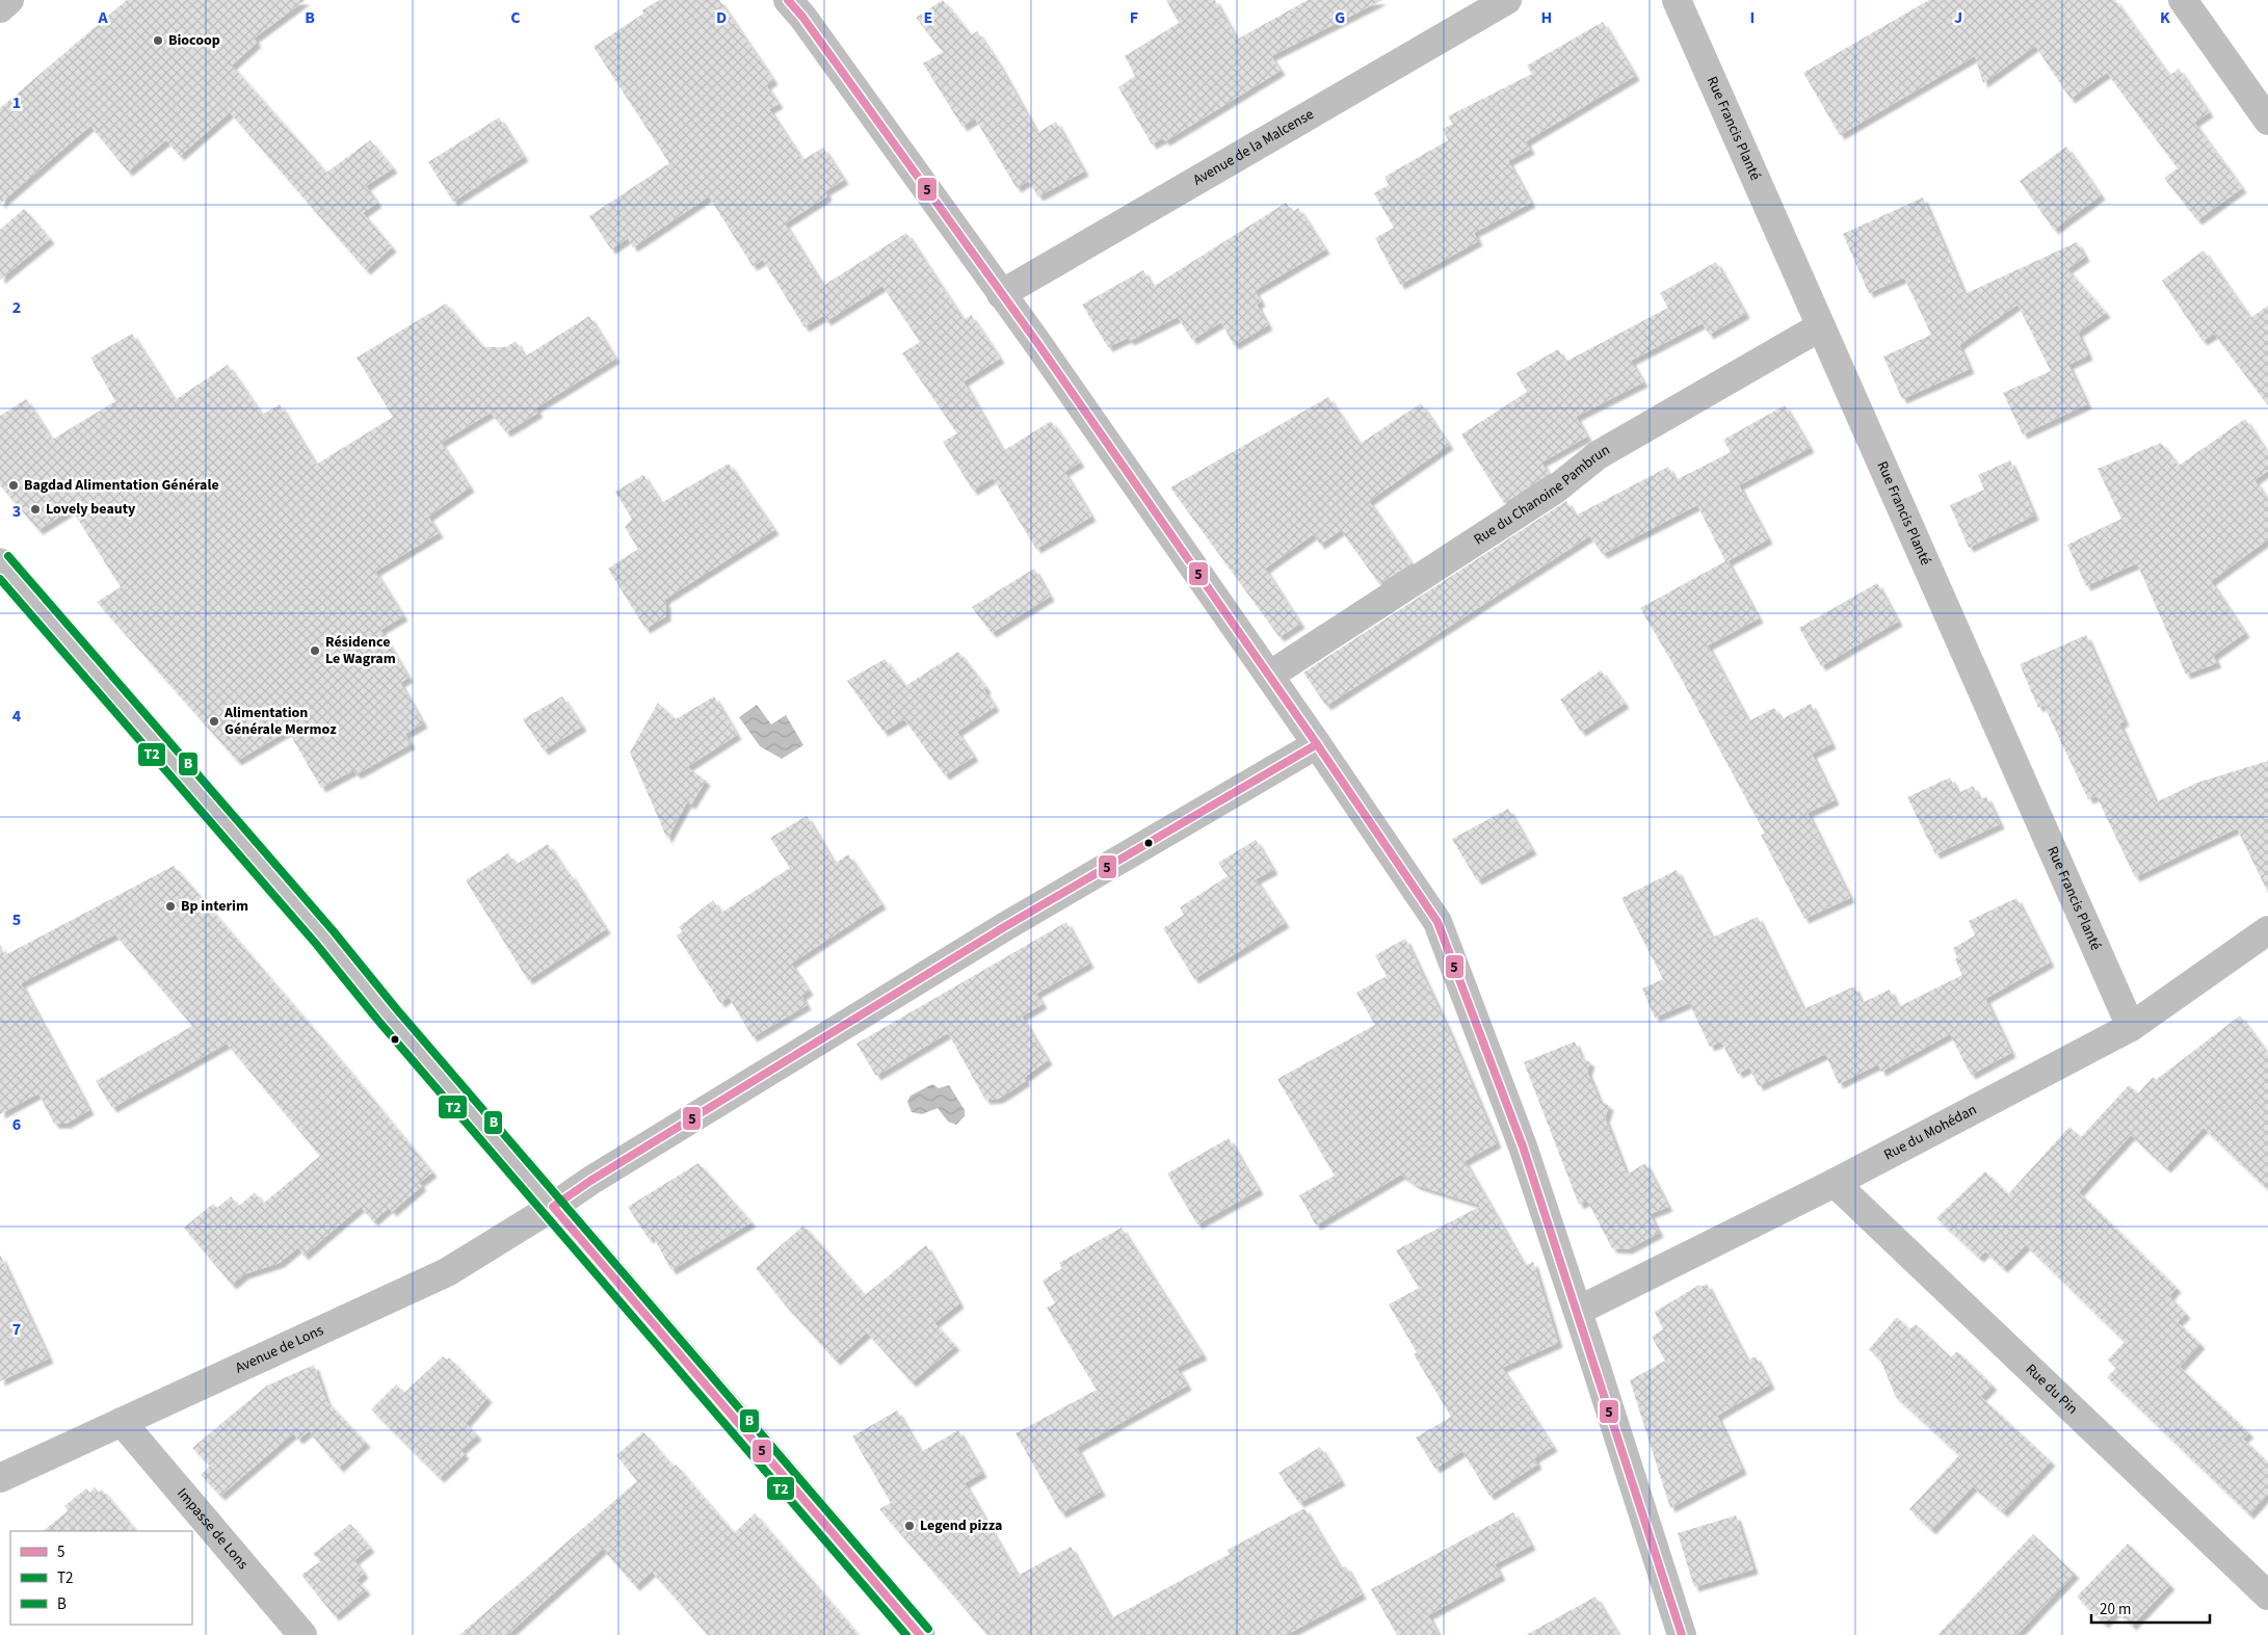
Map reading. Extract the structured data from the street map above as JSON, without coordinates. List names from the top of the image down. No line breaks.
{"streets":{"street":["Rue Francis Planté","Avenue de la Malcense","Rue du Chanoine Pambrun","Rue du Mohédan","Avenue de Lons","Rue du Pin","Impasse de Lons"]},"crossings":[["Rue Francis Planté","Rue du Chanoine Pambrun"],["Rue Francis Planté","Rue du Mohédan"],["Rue du Mohédan","Rue du Pin"],["Avenue de Lons","Impasse de Lons"]],"places":["Biocoop","Bagdad Alimentation Générale","Lovely beauty","Résidence Le Wagram","Alimentation Générale Mermoz","Bp interim","Legend pizza"],"lines":["transit line 5","transit line B","transit line T2"],"legend":["5","T2","B"],"scale_bar":"20 m","grid":{"columns":["A","B","C","D","E","F","G","H","I","J","K"],"rows":["1","2","3","4","5","6","7"]}}
